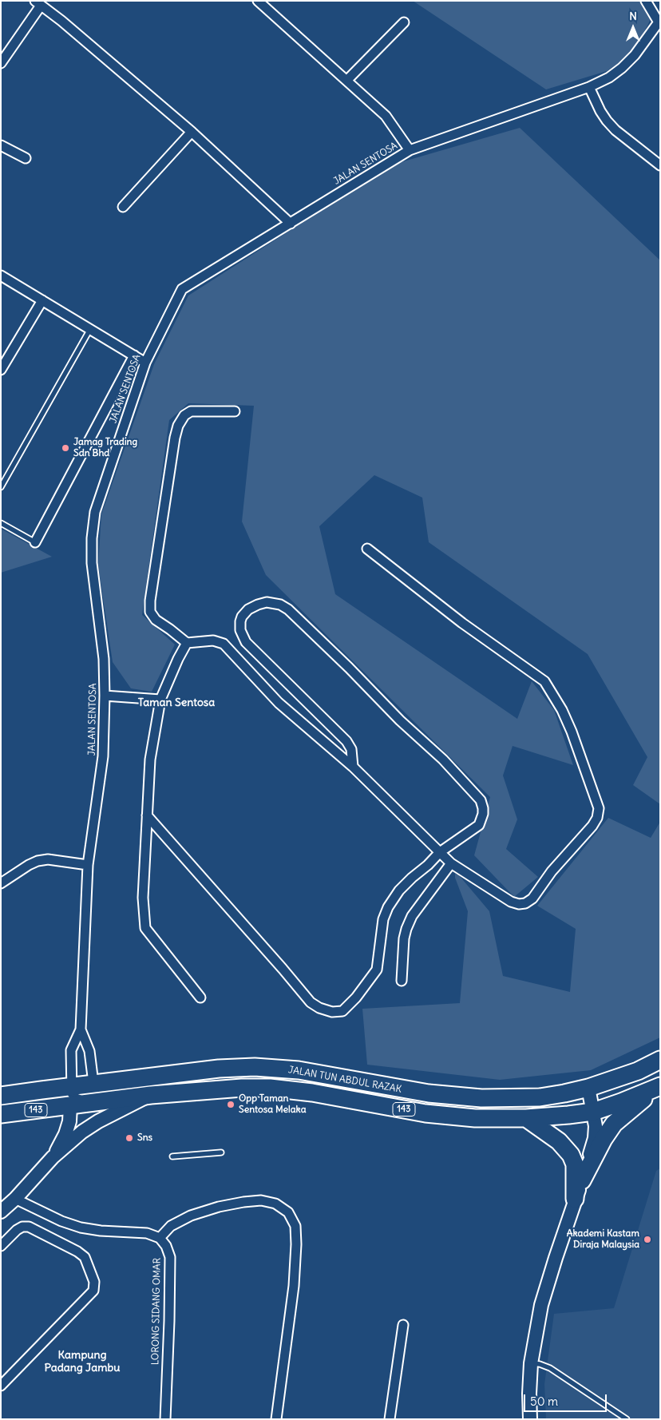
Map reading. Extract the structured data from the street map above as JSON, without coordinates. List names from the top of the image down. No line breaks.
{"streets":{"highway":["JALAN TUN ABDUL RAZAK","143"],"street":["JALAN SENTOSA","LORONG SIDANG OMAR"]},"crossings":[["JALAN SENTOSA","JALAN TUN ABDUL RAZAK"]],"districts":["Taman Sentosa","Kampung Padang Jambu"],"places":["Jamag Trading Sdn Bhd","Opp Taman Sentosa Melaka","Sns","Akademi Kastam Diraja Malaysia"],"scale_bar":"50 m","north":"top"}
